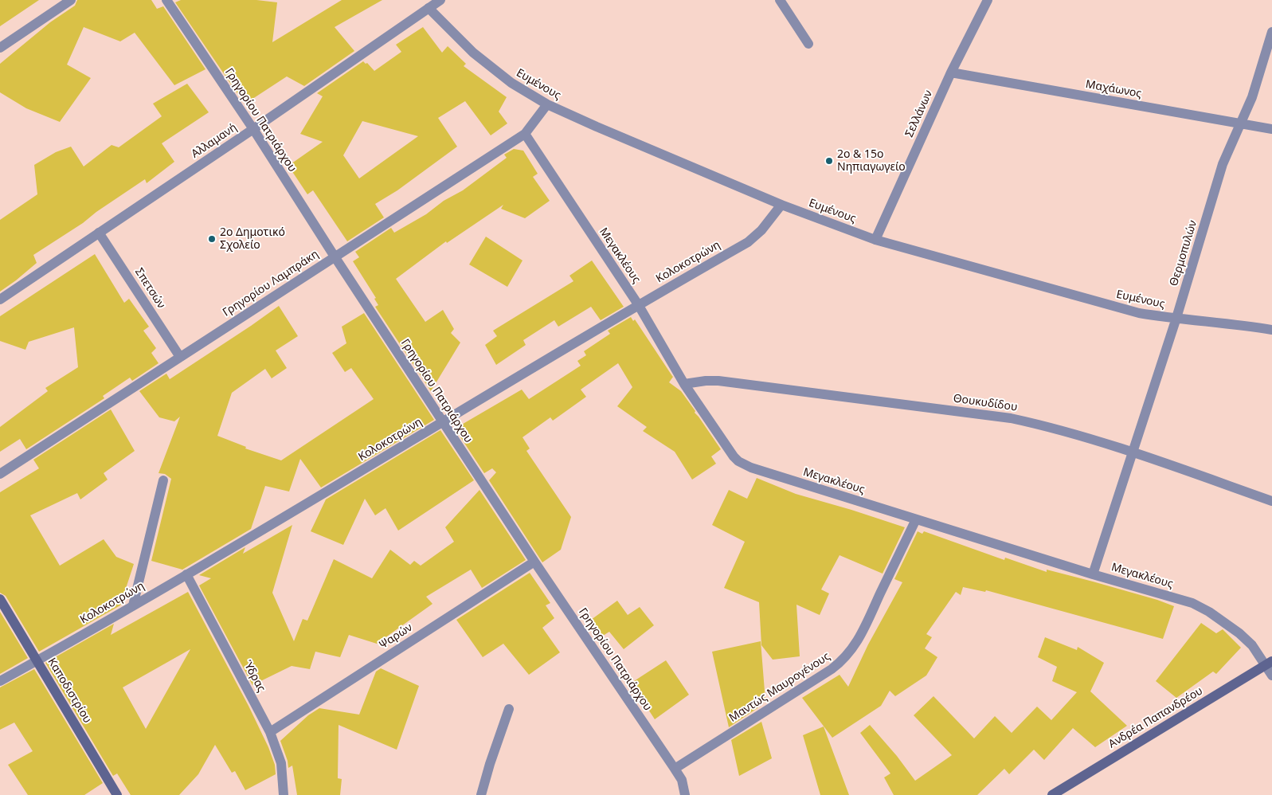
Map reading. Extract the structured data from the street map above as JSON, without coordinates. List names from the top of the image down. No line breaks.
{"streets":{"main road":["Καποδιστρίου","Ανδρέα Παπανδρέου"],"street":["Ευμένους","Μαχάωνος","Σελλάνων","Γρηγορίου Πατριάρχου","Αλλαμανή","Θερμοπυλών","Μεγακλέους","Κολοκοτρώνη","Γρηγορίου Λαμπράκη","Σπετσών","Θουκυδίδου","Ψαρών","Ύδρας","Μαντώς Μαυρογένους"]},"crossings":[["Ευμένους","Σελλάνων"],["Ευμένους","Αλλαμανή"],["Ευμένους","Θερμοπυλών"],["Ευμένους","Κολοκοτρώνη"],["Ευμένους","Γρηγορίου Λαμπράκη"],["Μαχάωνος","Σελλάνων"],["Μαχάωνος","Θερμοπυλών"],["Γρηγορίου Πατριάρχου","Αλλαμανή"],["Γρηγορίου Πατριάρχου","Κολοκοτρώνη"],["Γρηγορίου Πατριάρχου","Γρηγορίου Λαμπράκη"],["Γρηγορίου Πατριάρχου","Ψαρών"],["Γρηγορίου Πατριάρχου","Μαντώς Μαυρογένους"],["Αλλαμανή","Σπετσών"],["Θερμοπυλών","Μεγακλέους"],["Θερμοπυλών","Θουκυδίδου"],["Μεγακλέους","Κολοκοτρώνη"],["Μεγακλέους","Γρηγορίου Λαμπράκη"],["Μεγακλέους","Θουκυδίδου"],["Μεγακλέους","Μαντώς Μαυρογένους"],["Μεγακλέους","Ανδρέα Παπανδρέου"],["Κολοκοτρώνη","Ύδρας"],["Κολοκοτρώνη","Καποδιστρίου"],["Γρηγορίου Λαμπράκη","Σπετσών"],["Ψαρών","Ύδρας"]],"places":["2ο & 15ο Νηπιαγωγείο","2ο Δημοτικό Σχολείο"]}
